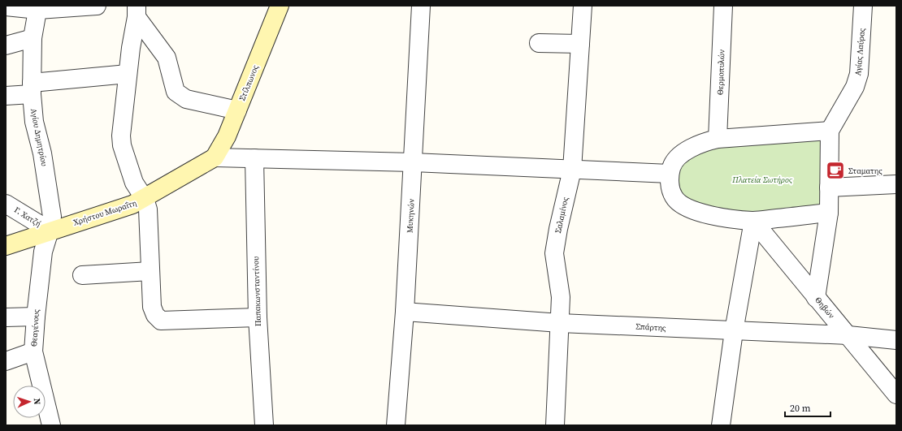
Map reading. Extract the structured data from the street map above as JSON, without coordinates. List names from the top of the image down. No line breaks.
{"streets":{"street":["Αγίας Λαύρας","Θερμοπυλών","Στίλπωνος","Αγίου Δημητρίου","Χρήστου Μωραΐτη","Σαλαμίνος","Μυκηνών","Γ. Χατζή","Παπακωνσταντίνου","Θηβών","Σπάρτης","Θεαγένους"]},"crossings":[["Στίλπωνος","Χρήστου Μωραΐτη"],["Αγίου Δημητρίου","Χρήστου Μωραΐτη"],["Αγίου Δημητρίου","Γ. Χατζή"],["Αγίου Δημητρίου","Θεαγένους"],["Χρήστου Μωραΐτη","Γ. Χατζή"],["Χρήστου Μωραΐτη","Θεαγένους"],["Σαλαμίνος","Σπάρτης"],["Μυκηνών","Σπάρτης"],["Γ. Χατζή","Θεαγένους"],["Θηβών","Σπάρτης"]],"parks":["Πλατεία Σωτήρος"],"places":{"cafe":["Σταματης"]},"scale_bar":"20 m","north":"right"}
